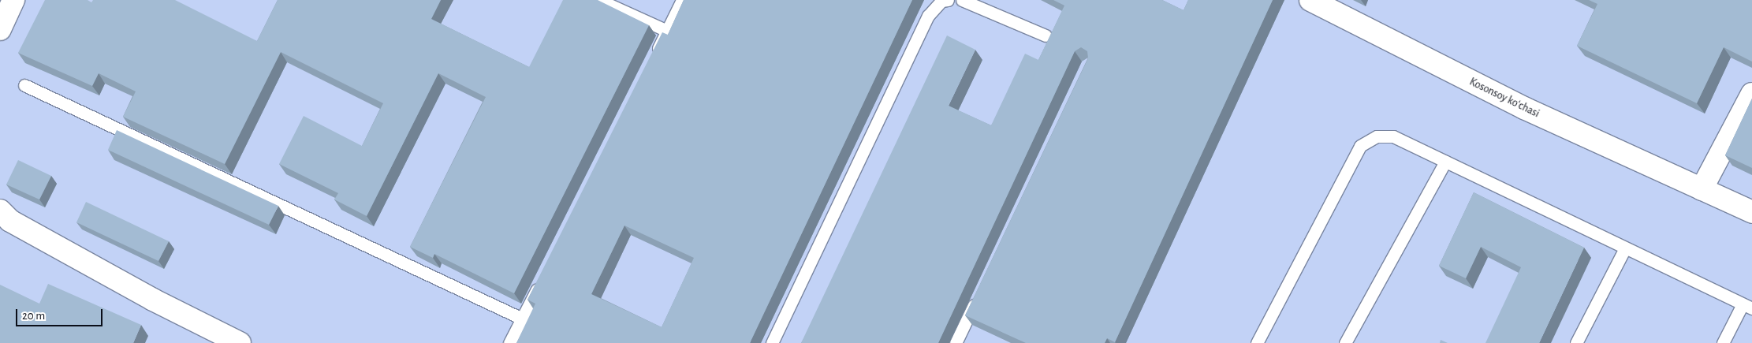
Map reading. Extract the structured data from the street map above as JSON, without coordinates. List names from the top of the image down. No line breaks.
{"streets":{"street":["Kosonsoy koʻchasi"]},"scale_bar":"20 m"}
